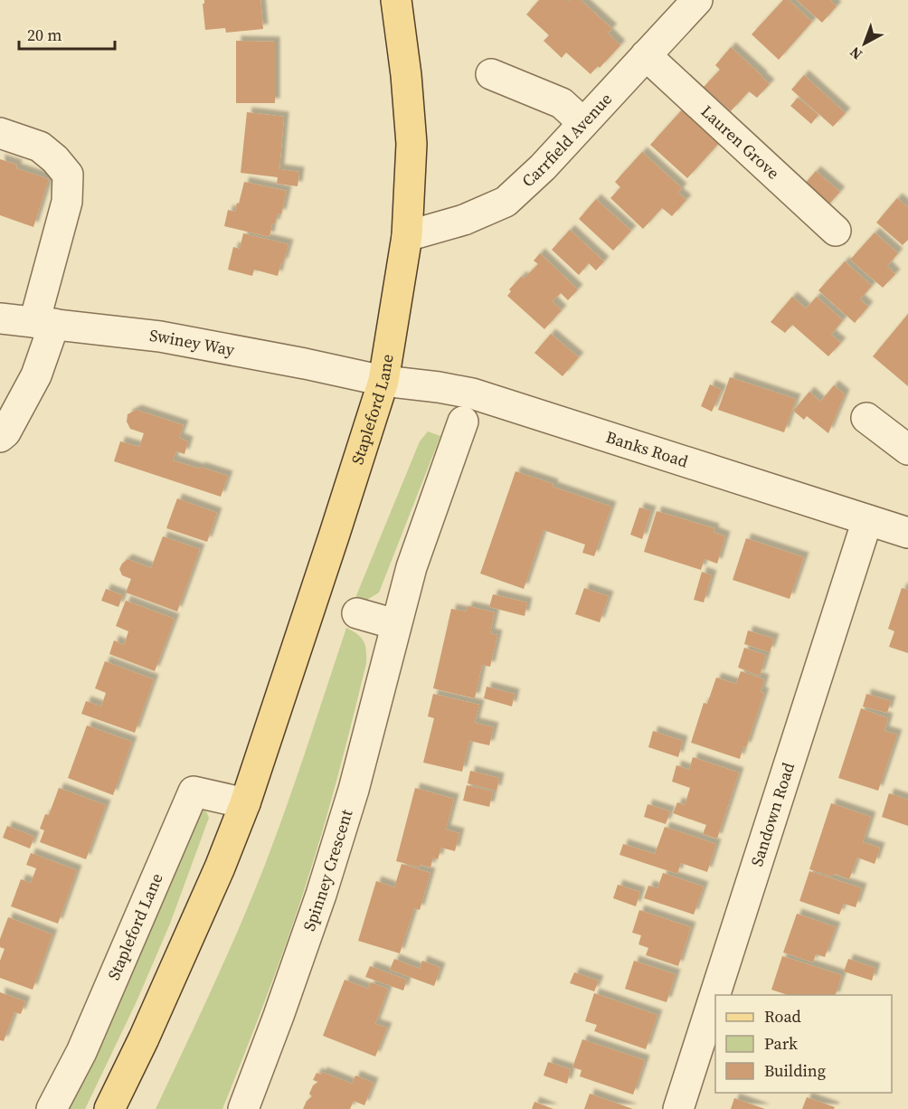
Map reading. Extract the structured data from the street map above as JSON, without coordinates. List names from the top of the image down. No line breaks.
{"streets":{"main road":["Stapleford Lane"],"street":["Carrfield Avenue","Lauren Grove","Swiney Way","Banks Road","Sandown Road","Spinney Crescent"]},"crossings":[["Carrfield Avenue","Lauren Grove"],["Carrfield Avenue","Stapleford Lane"],["Swiney Way","Stapleford Lane"],["Swiney Way","Banks Road"],["Stapleford Lane","Banks Road"],["Banks Road","Sandown Road"]],"legend":["Road","Park","Building"],"scale_bar":"20 m","north":"bottom left"}
